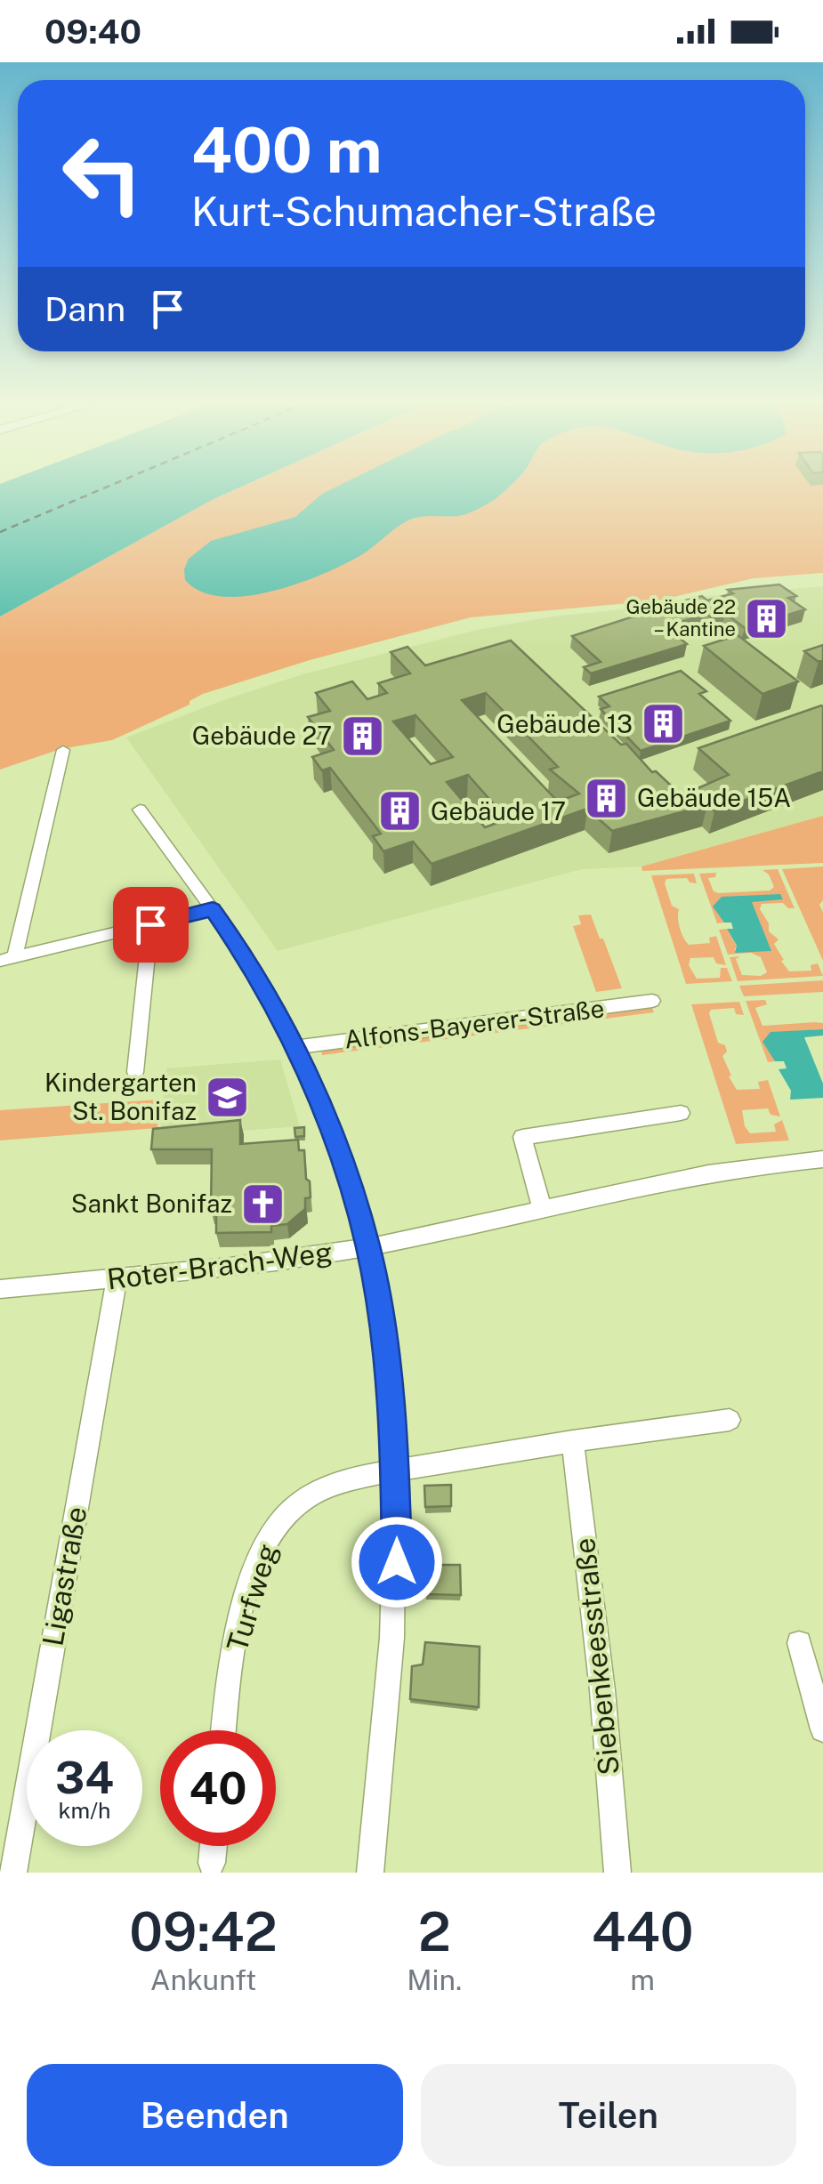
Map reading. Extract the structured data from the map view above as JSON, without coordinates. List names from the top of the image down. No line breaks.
{"streets":{"street":["Alfons-Bayerer-Straße","Roter-Brach-Weg","Ligastraße","Turfweg","Siebenkeesstraße"]},"crossings":[["Roter-Brach-Weg","Ligastraße"],["Turfweg","Siebenkeesstraße"]],"places":{"building":["Gebäude 22 – Kantine","Gebäude 13","Gebäude 27","Gebäude 15A","Gebäude 17"],"school or university":["Kindergarten St. Bonifaz"],"church":["Sankt Bonifaz"]},"page":{"status":"09:40","turn":["400 m","Kurt-Schumacher-Straße"],"then":"Dann","speed":"34 km/h","limit":"40","eta":["09:42","Ankunft","2","Min.","440","m"],"buttons":["Beenden","Teilen"]}}
